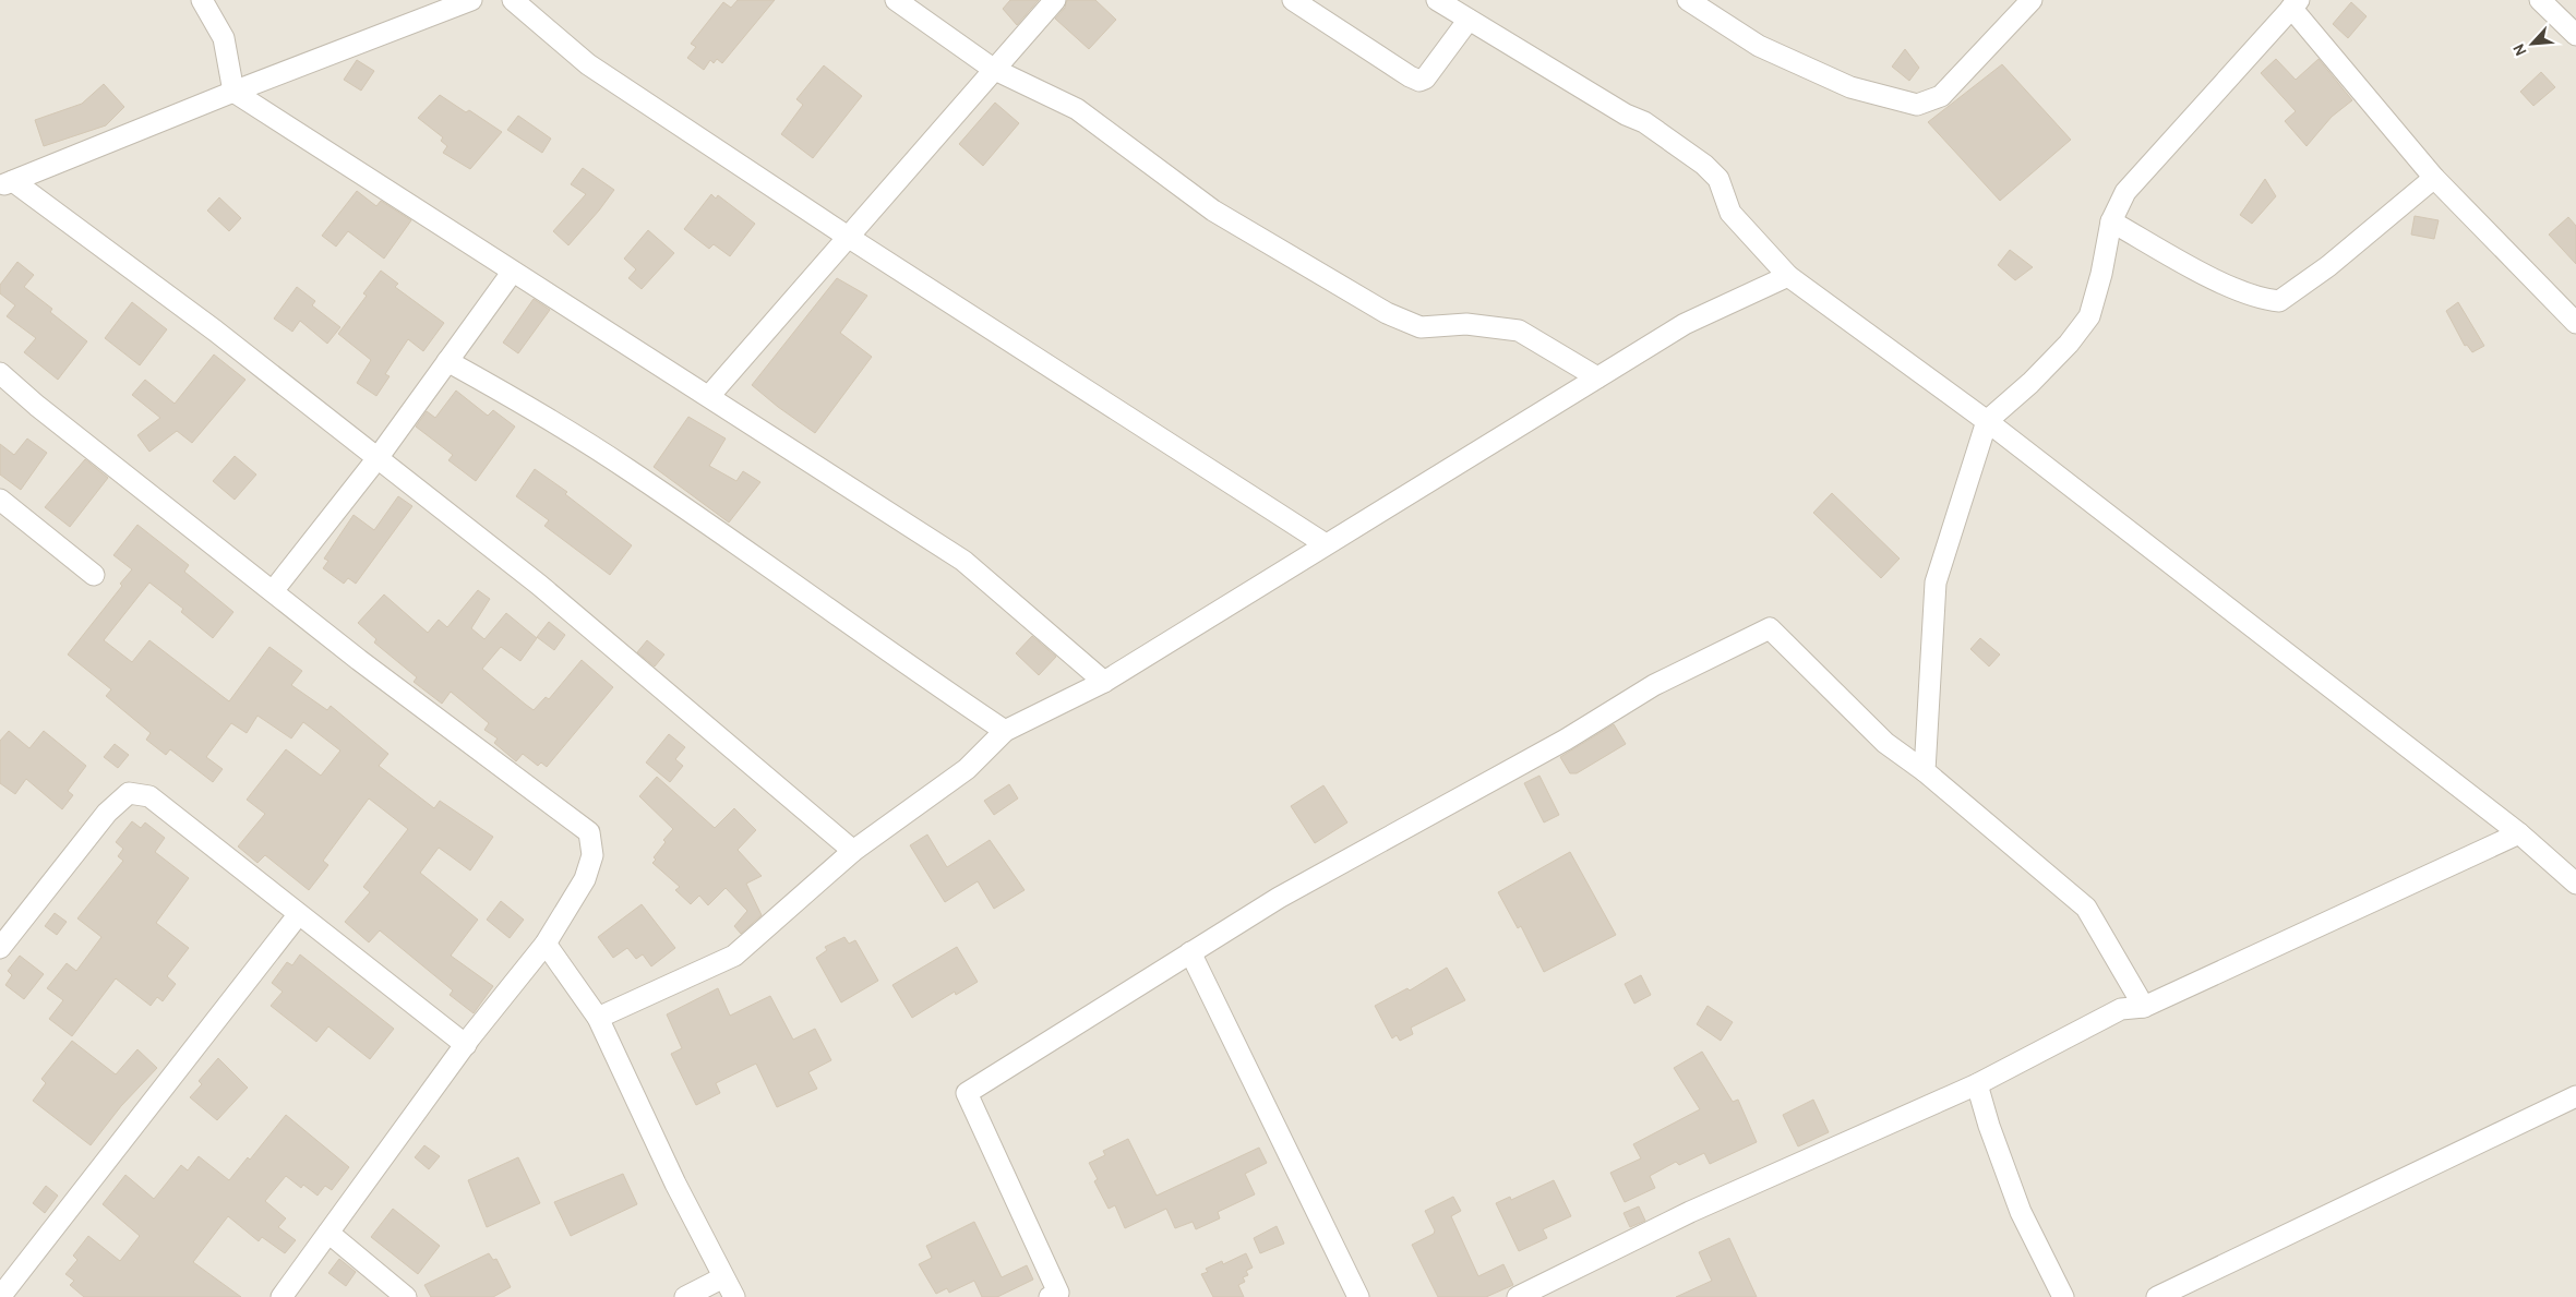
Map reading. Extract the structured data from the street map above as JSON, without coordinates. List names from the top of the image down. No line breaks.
{"north":"bottom left"}
